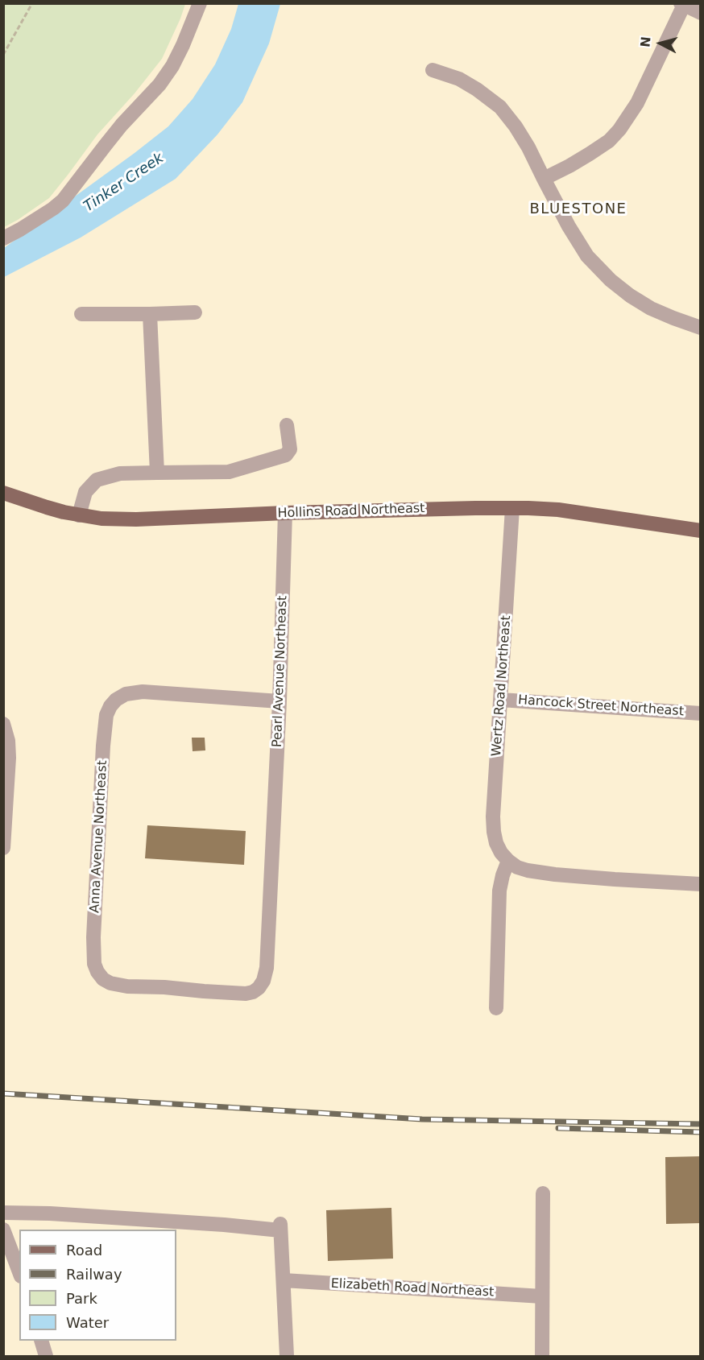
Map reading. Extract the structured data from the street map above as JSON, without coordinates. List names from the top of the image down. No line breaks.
{"streets":{"main road":["Hollins Road Northeast"],"street":["Pearl Avenue Northeast","Wertz Road Northeast","Hancock Street Northeast","Anna Avenue Northeast","Elizabeth Road Northeast"]},"crossings":[["Hollins Road Northeast","Pearl Avenue Northeast"],["Hollins Road Northeast","Wertz Road Northeast"],["Pearl Avenue Northeast","Anna Avenue Northeast"],["Wertz Road Northeast","Hancock Street Northeast"]],"districts":["BLUESTONE"],"water":["Tinker Creek"],"legend":["Road","Railway","Park","Water"],"north":"left"}
